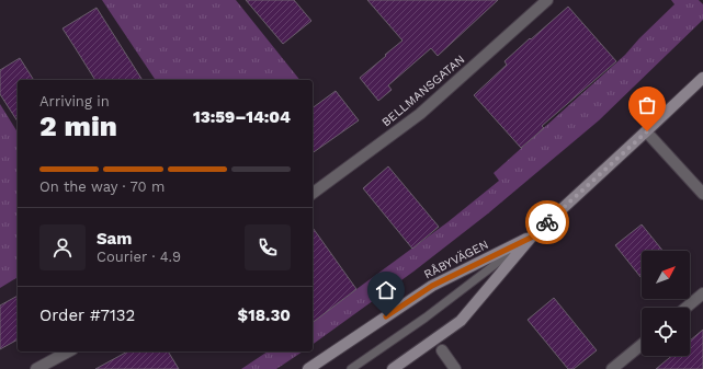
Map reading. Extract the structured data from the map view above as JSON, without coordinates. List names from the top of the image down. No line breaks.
{"streets":{"main road":["RÅBYVÄGEN"],"street":["BELLMANSGATAN"]},"north":"top right","page":{"heading":["2 min","Arriving in","13:59–14:04"],"panel":["Sam","Courier · 4.9","Order #7132","$18.30"],"bar":"On the way · 70 m"}}
